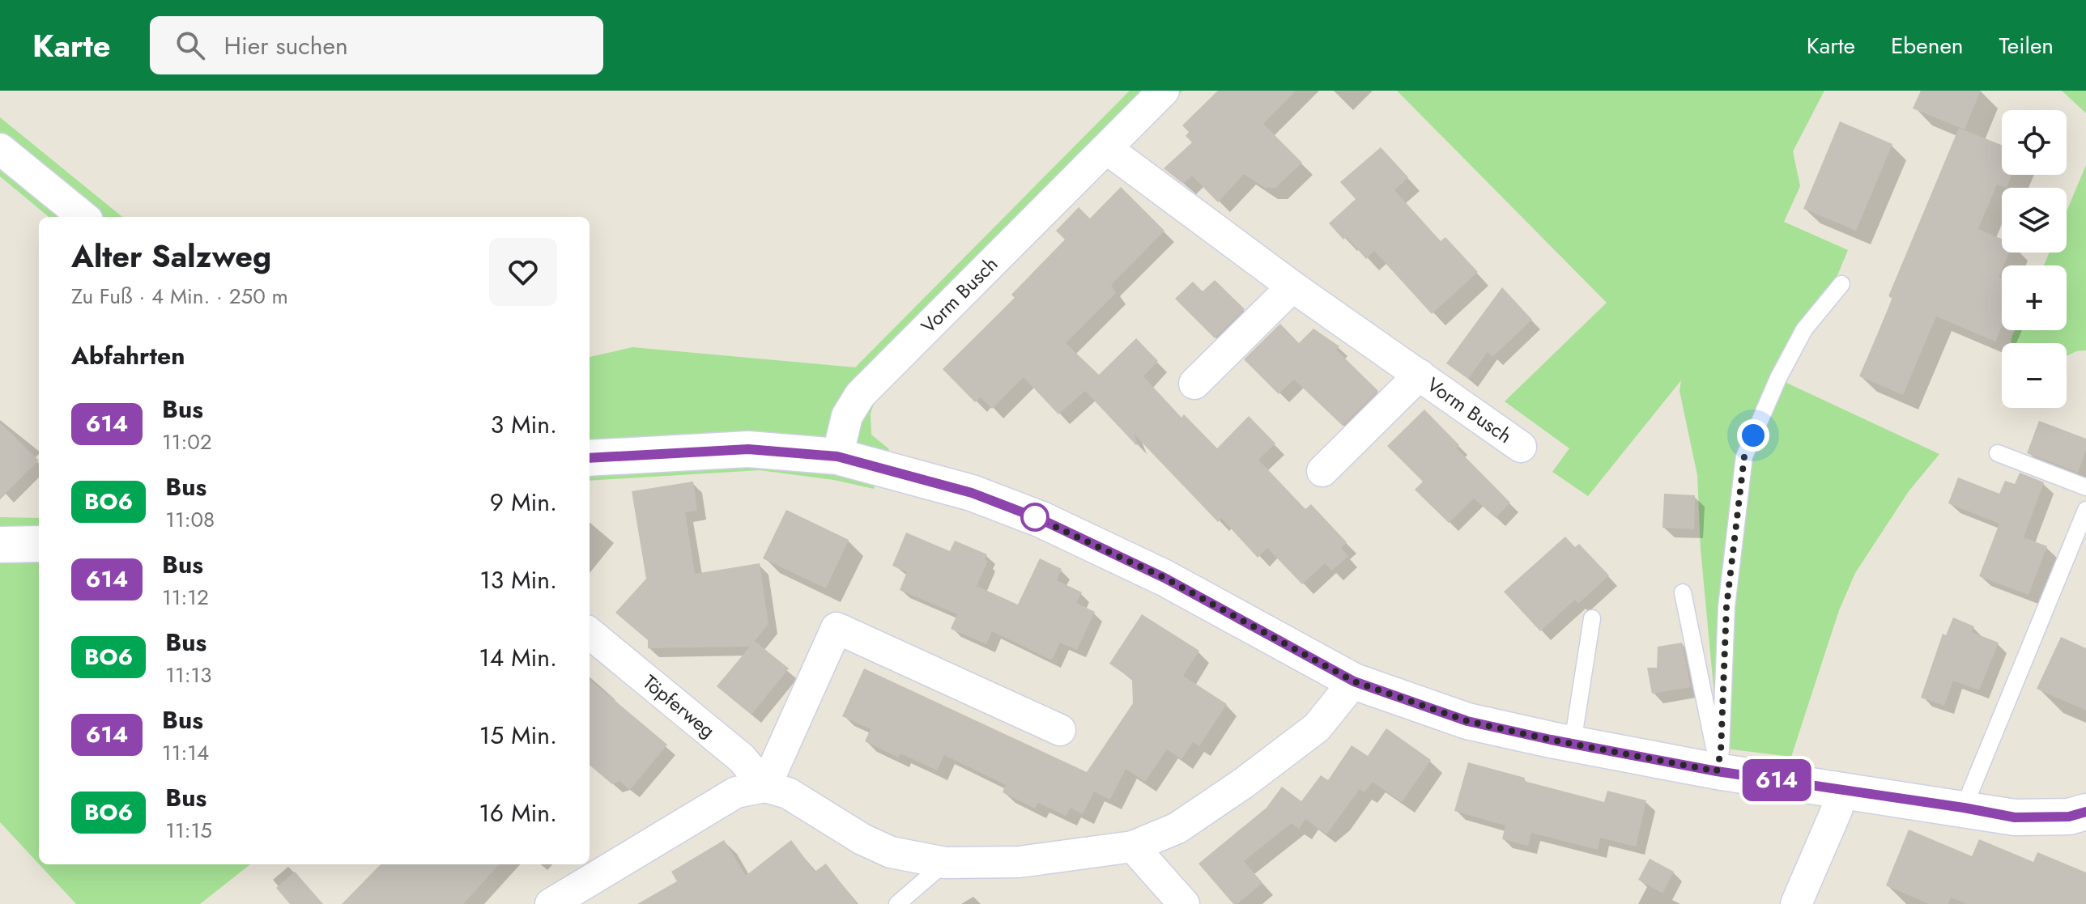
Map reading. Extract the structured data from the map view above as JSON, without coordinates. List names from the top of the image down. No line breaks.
{"streets":{"street":["Vorm Busch","Töpferweg"]},"lines":["bus line 614"],"page":{"header":"Karte","search":"Hier suchen","nav":["Karte","Ebenen","Teilen"],"on_map":"614","map_buttons":["+","−"],"heading":[["Alter Salzweg","Zu Fuß · 4 Min. · 250 m"],"Abfahrten"],"list":[{"mark":"614","name":"Bus","note":"11:02","value":"3 Min."},{"mark":"BO6","name":"Bus","note":"11:08","value":"9 Min."},{"mark":"614","name":"Bus","note":"11:12","value":"13 Min."},{"mark":"BO6","name":"Bus","note":"11:13","value":"14 Min."},{"mark":"614","name":"Bus","note":"11:14","value":"15 Min."},{"mark":"BO6","name":"Bus","note":"11:15","value":"16 Min."}]}}
